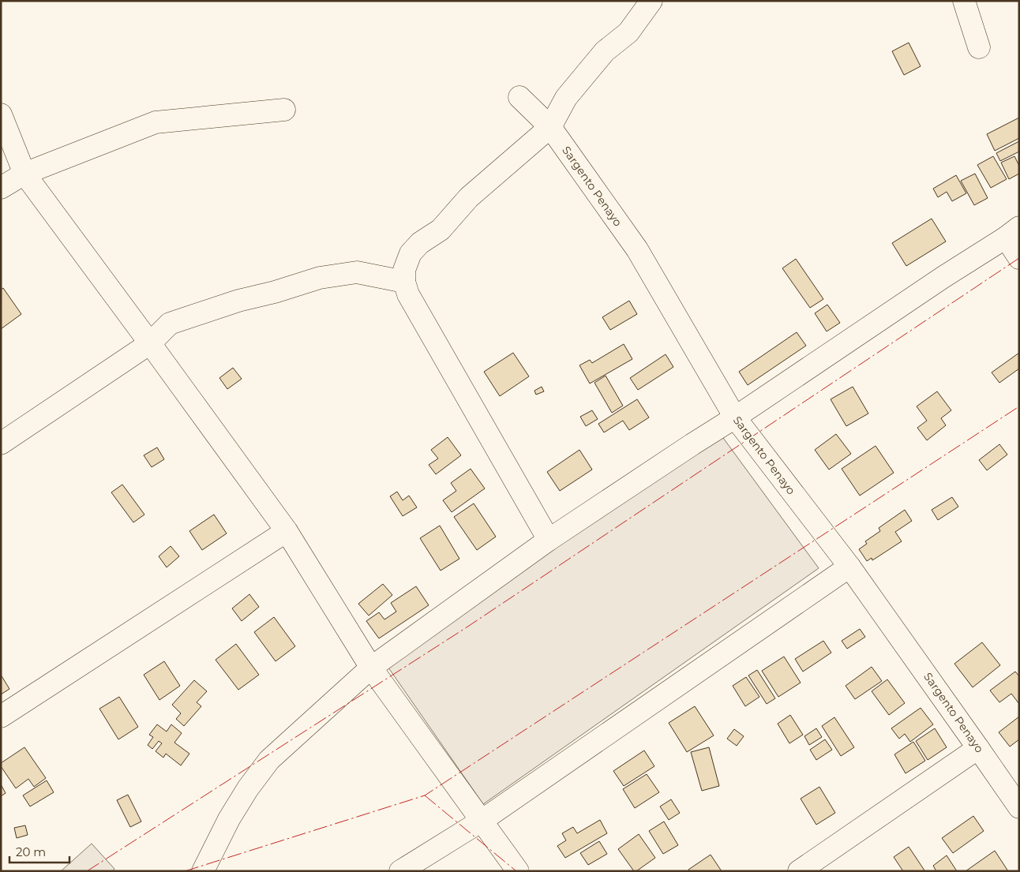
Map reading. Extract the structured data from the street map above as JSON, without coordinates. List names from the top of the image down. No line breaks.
{"streets":{"street":["Sargento Penayo"]},"scale_bar":"20 m"}
